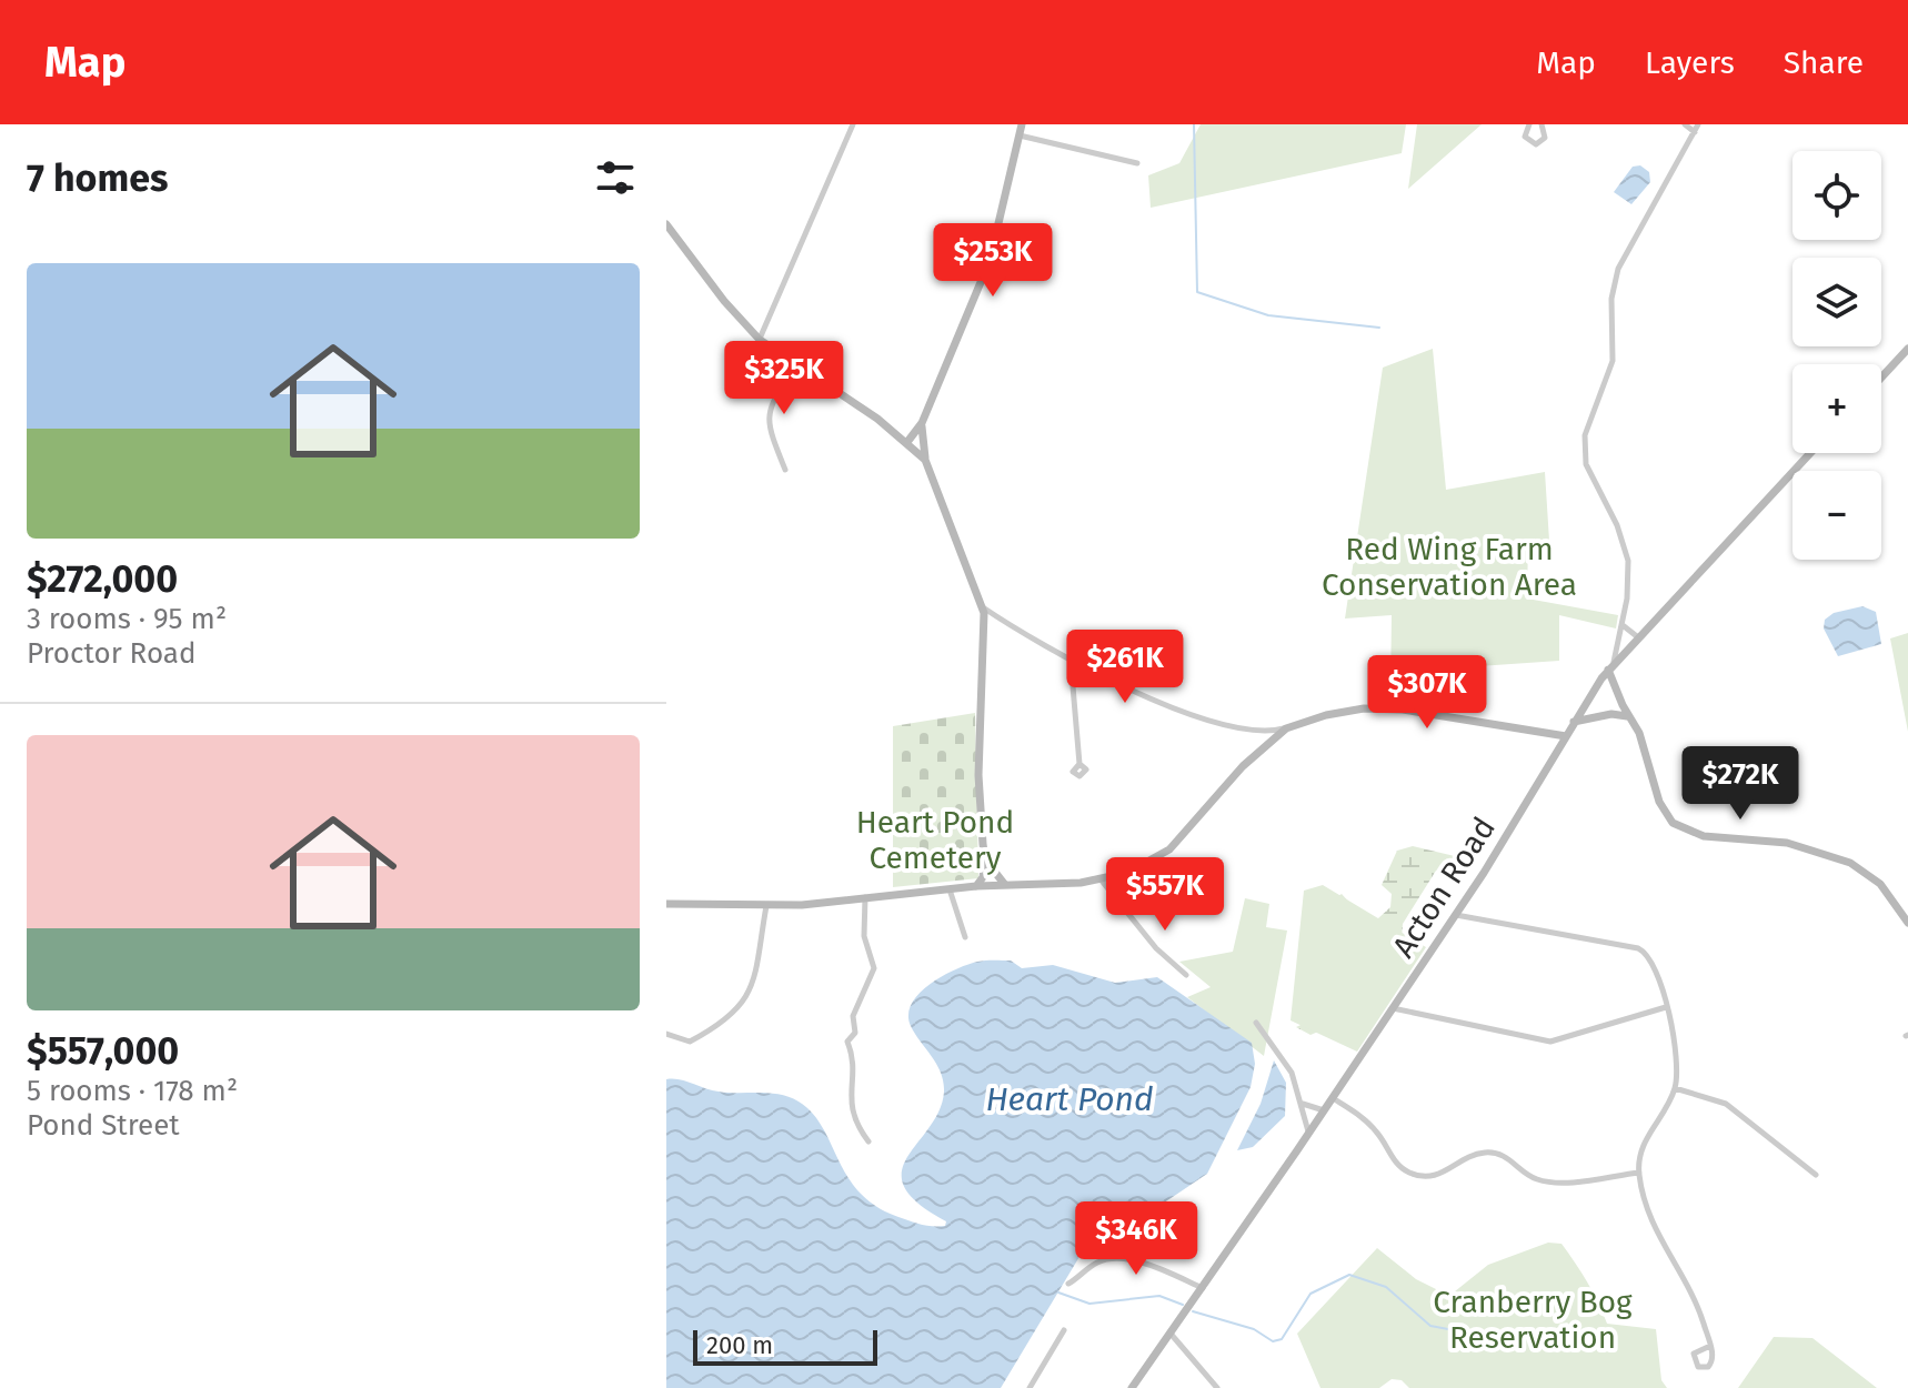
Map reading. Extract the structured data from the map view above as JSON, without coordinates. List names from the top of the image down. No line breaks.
{"streets":{"main road":["Acton Road"]},"water":["Heart Pond"],"parks":["Red Wing Farm Conservation Area","Heart Pond Cemetery","Cranberry Bog Reservation"],"scale_bar":"200 m","page":{"header":"Map","nav":["Map","Layers","Share"],"heading":"7 homes","map_buttons":["+","−"],"price":["$253K","$325K","$261K","$307K","$272K","$557K","$346K"],"list":[{"name":"$272,000","note":"3 rooms · 95 m² · Proctor Road"},{"name":"$557,000","note":"5 rooms · 178 m² · Pond Street"}],"scale":"200 m"}}
